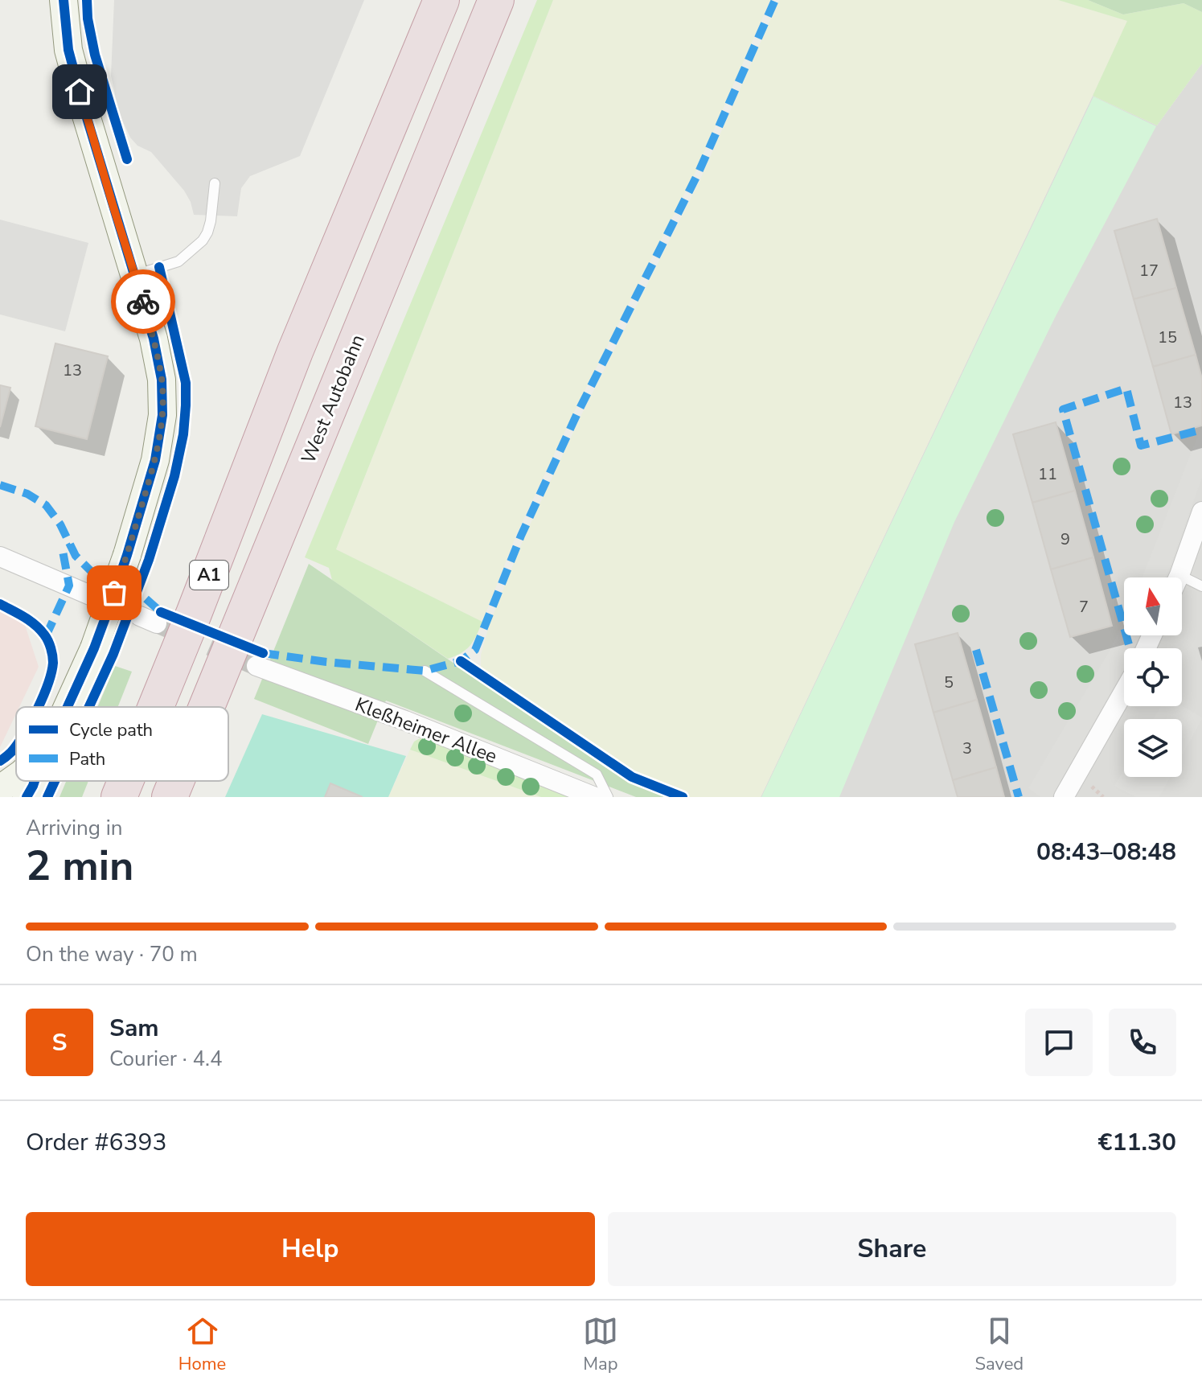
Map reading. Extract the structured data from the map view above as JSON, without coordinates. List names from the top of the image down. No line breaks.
{"streets":{"highway":["West Autobahn","A1"],"street":["Kleßheimer Allee"]},"house_numbers":["17","15","13","13","11","9","7","5","3"],"legend":["Cycle path","Path"],"north":"top","page":{"heading":["2 min","Arriving in","08:43–08:48"],"panel":["Sam","Courier · 4.4","Order #6393","€11.30"],"bar":"On the way · 70 m","round":"S","buttons":["Help","Share"],"tabs":["Home","Map","Saved"]}}
